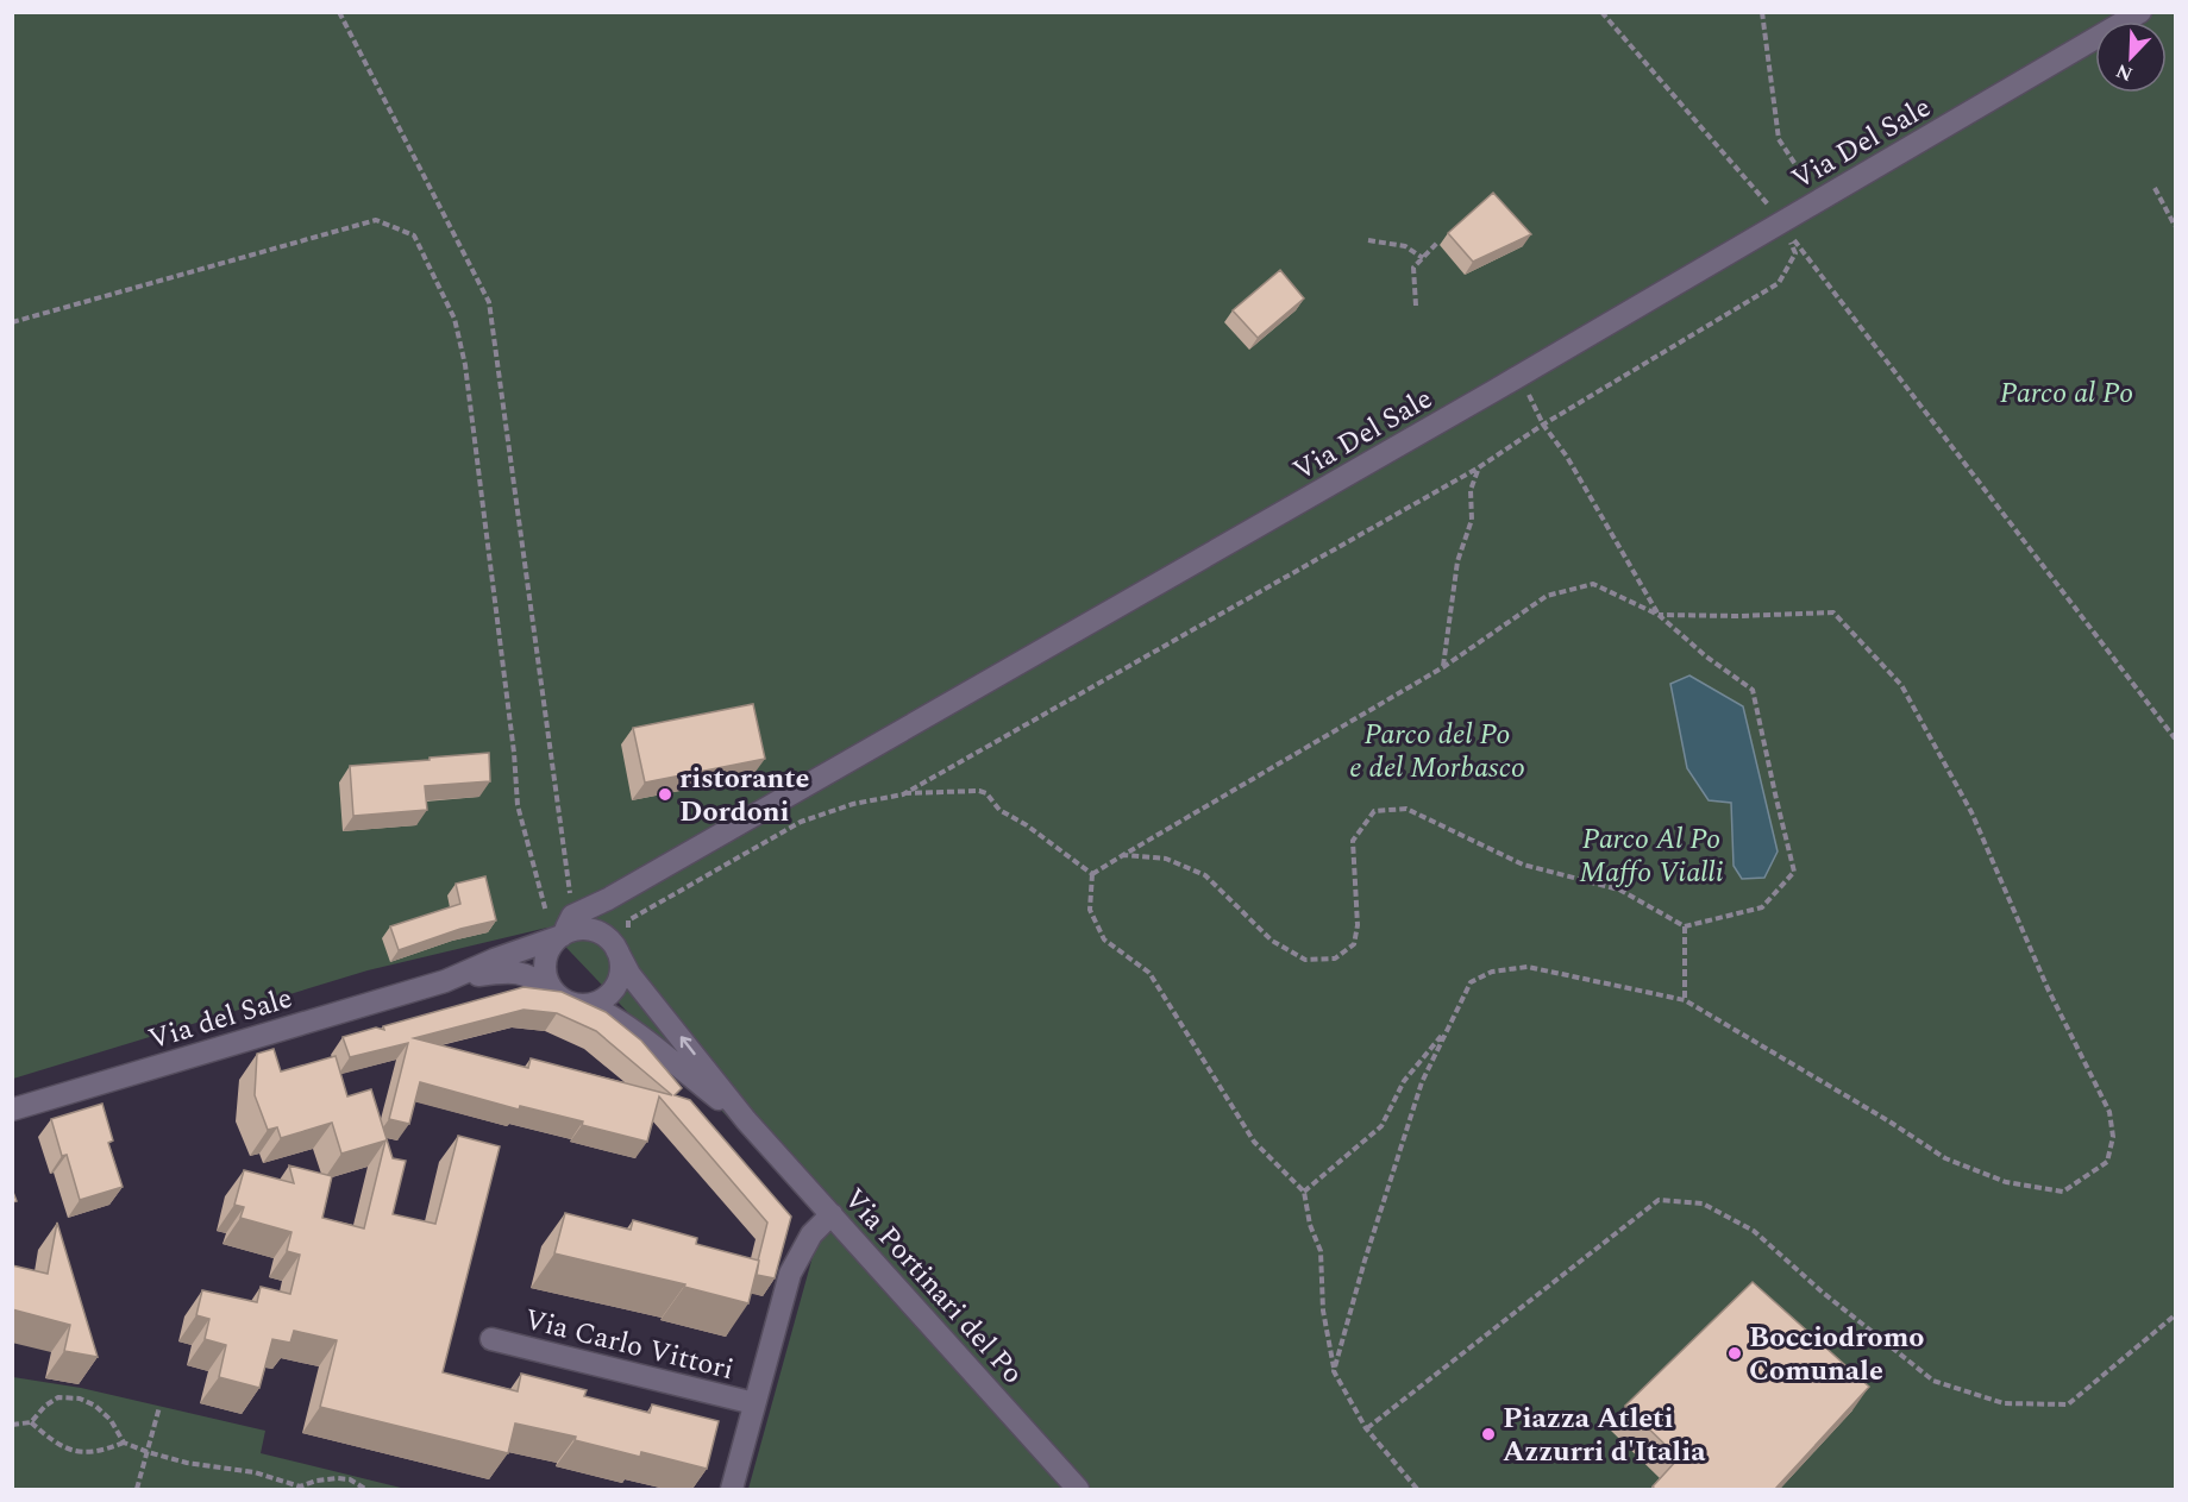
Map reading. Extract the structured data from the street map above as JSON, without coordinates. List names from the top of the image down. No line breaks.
{"streets":{"street":["Via Del Sale","Via del Sale","Via Portinari del Po","Via Carlo Vittori"]},"crossings":[["Via Del Sale","Via del Sale"],["Via del Sale","Via Portinari del Po"],["Via Portinari del Po","Via Carlo Vittori"]],"parks":["Parco al Po","Parco del Po e del Morbasco","Parco Al Po Maffo Vialli"],"places":["ristorante Dordoni","Bocciodromo Comunale","Piazza Atleti Azzurri d'Italia"],"north":"bottom left"}
